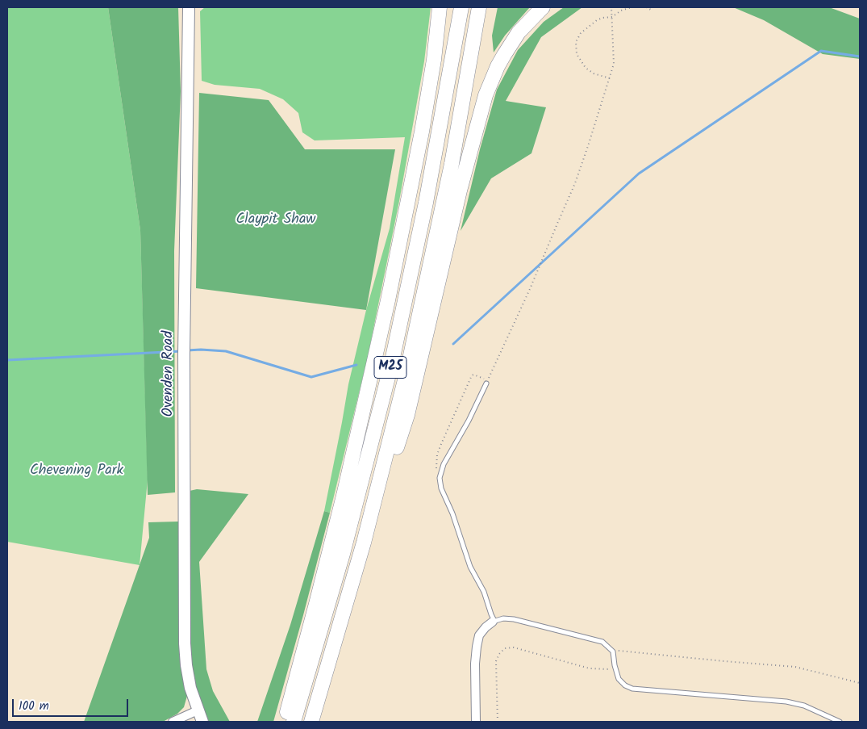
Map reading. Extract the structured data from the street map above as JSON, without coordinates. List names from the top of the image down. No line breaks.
{"streets":{"highway":["M25"],"main road":["Ovenden Road"]},"parks":["Claypit Shaw","Chevening Park"],"scale_bar":"100 m"}
